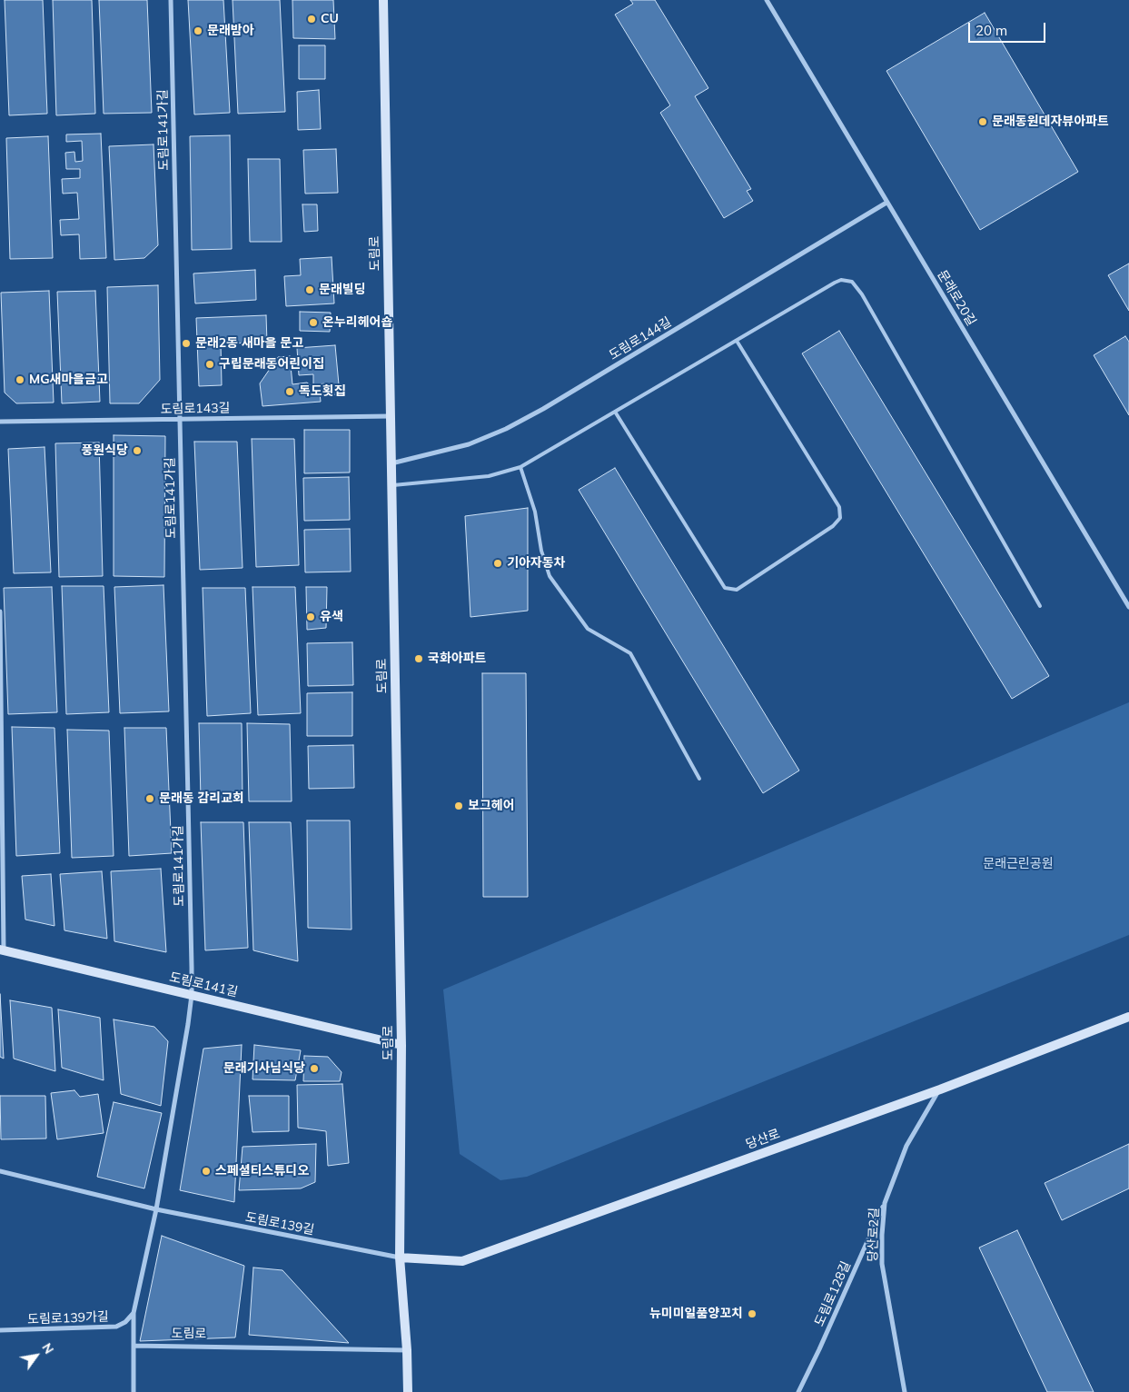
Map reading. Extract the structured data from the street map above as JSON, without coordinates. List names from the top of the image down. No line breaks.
{"streets":{"main road":["도림로","도림로141길","당산로"],"street":["도림로141가길","문래로20길","도림로144길","도림로143길","도림로139길","당산로2길","도림로128길","도림로139가길"]},"crossings":[["도림로141가길","도림로143길"],["도림로141가길","도림로141길"],["도림로","도림로144길"],["도림로","도림로143길"],["도림로","도림로141길"],["도림로","당산로"],["도림로","도림로139길"],["문래로20길","도림로144길"],["당산로","도림로139길"],["당산로","당산로2길"],["당산로2길","도림로128길"]],"parks":["문래근린공원"],"places":["CU","문래밤아","문래동원데자뷰아파트","문래빌딩","온누리헤어숍","문래2동 새마을 문고","구립문래동어린이집","MG새마을금고","독도횟집","풍원식당","기아자동차","유색","국화아파트","문래동 감리교회","보그헤어","문래기사님식당","스페셜티스튜디오","뉴미미일품양꼬치"],"scale_bar":"20 m","north":"top right"}
